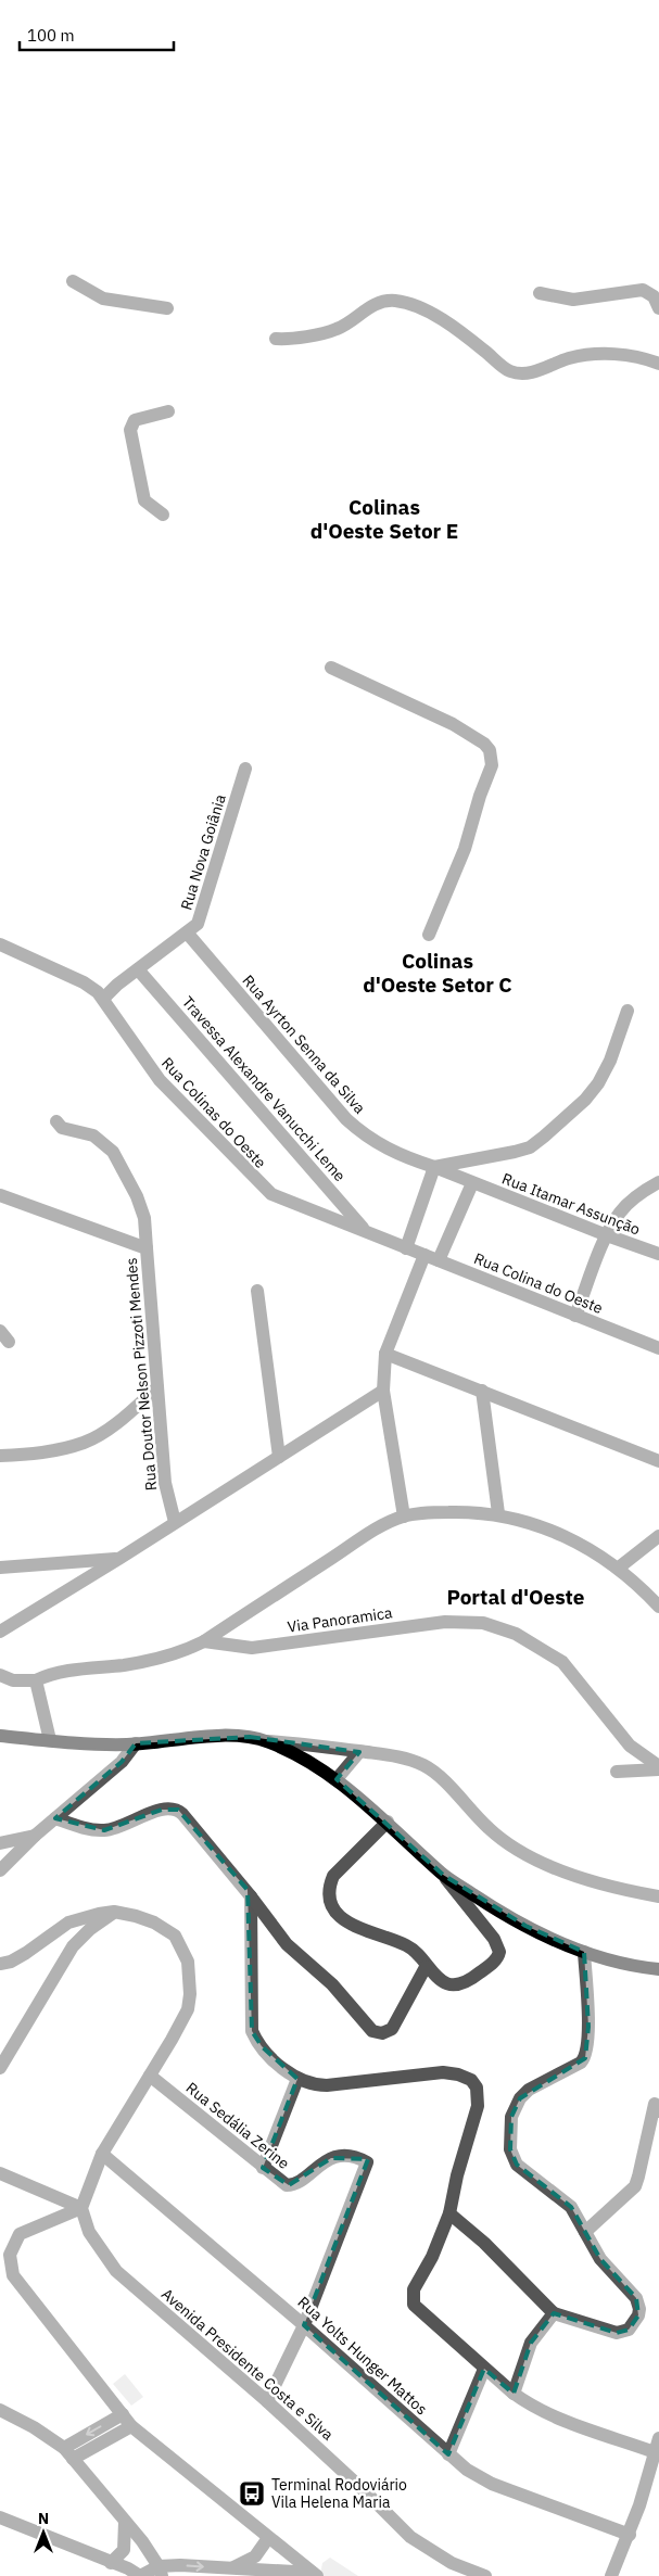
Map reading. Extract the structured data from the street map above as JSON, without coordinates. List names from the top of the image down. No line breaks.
{"streets":{"street":["Rua Nova Goiânia","Rua Ayrton Senna da Silva","Travessa Alexandre Vanucchi Leme","Rua Colinas do Oeste","Rua Itamar Assunção","Rua Colina do Oeste","Rua Doutor Nelson Pizzoti Mendes","Via Panoramica","Rua Sedália Zerine","Rua Yolts Hunger Mattos","Avenida Presidente Costa e Silva"]},"crossings":[["Rua Nova Goiânia","Rua Ayrton Senna da Silva"],["Rua Nova Goiânia","Travessa Alexandre Vanucchi Leme"],["Rua Nova Goiânia","Rua Colinas do Oeste"],["Rua Ayrton Senna da Silva","Rua Itamar Assunção"],["Travessa Alexandre Vanucchi Leme","Rua Colinas do Oeste"],["Rua Colinas do Oeste","Rua Colina do Oeste"],["Rua Sedália Zerine","Rua Yolts Hunger Mattos"]],"districts":["Colinas d'Oeste Setor E","Colinas d'Oeste Setor C","Portal d'Oeste"],"places":{"bus stop":["Terminal Rodoviário Vila Helena Maria"]},"scale_bar":"100 m","north":"top"}
